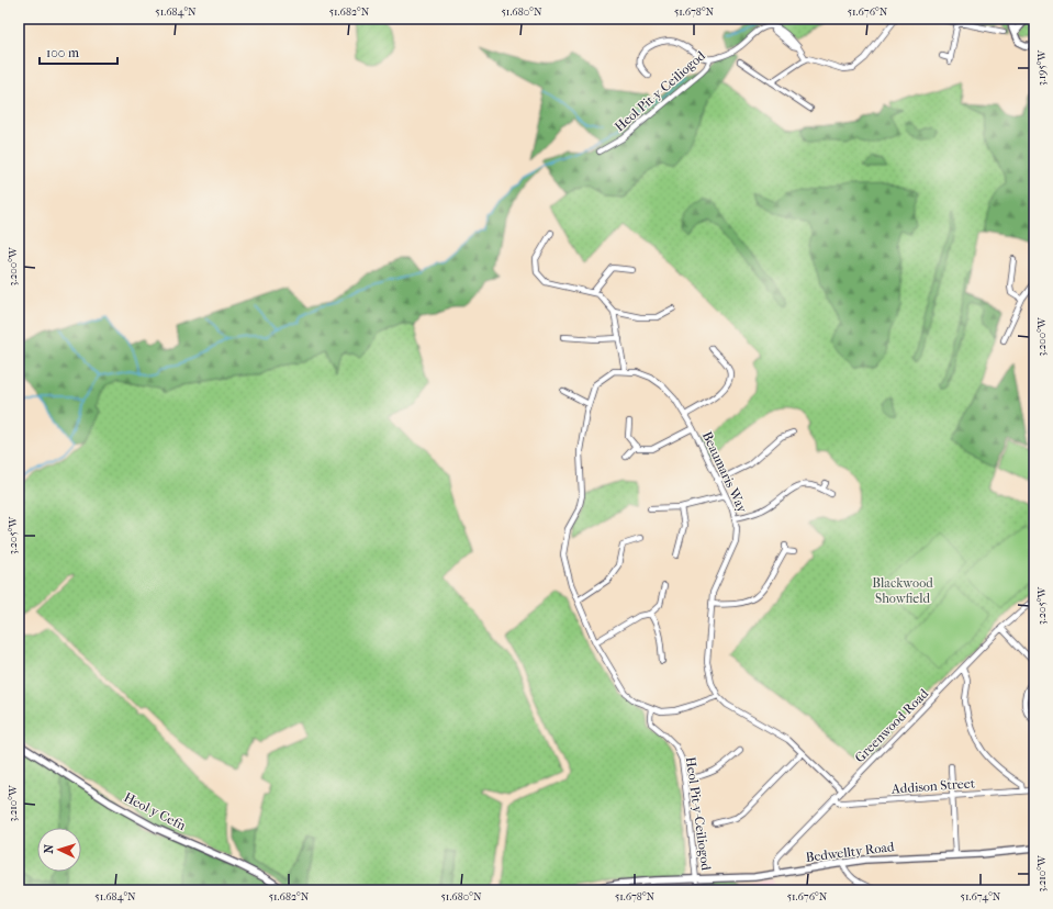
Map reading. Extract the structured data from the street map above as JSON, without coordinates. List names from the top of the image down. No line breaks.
{"streets":{"street":["Heol Pit-y-Ceiliogod","Beaumaris Way","Greenwood Road","Addison Street","Heol y Cefn","Bedwellty Road"]},"crossings":[["Heol Pit-y-Ceiliogod","Bedwellty Road"],["Greenwood Road","Addison Street"],["Greenwood Road","Bedwellty Road"]],"parks":["Blackwood Showfield"],"scale_bar":"100 m","north":"left","coordinates":["51.684°N","51.682°N","51.680°N","51.678°N","51.676°N","3.195°W","3.200°W","3.205°W","3.210°W","51.674°N"]}
